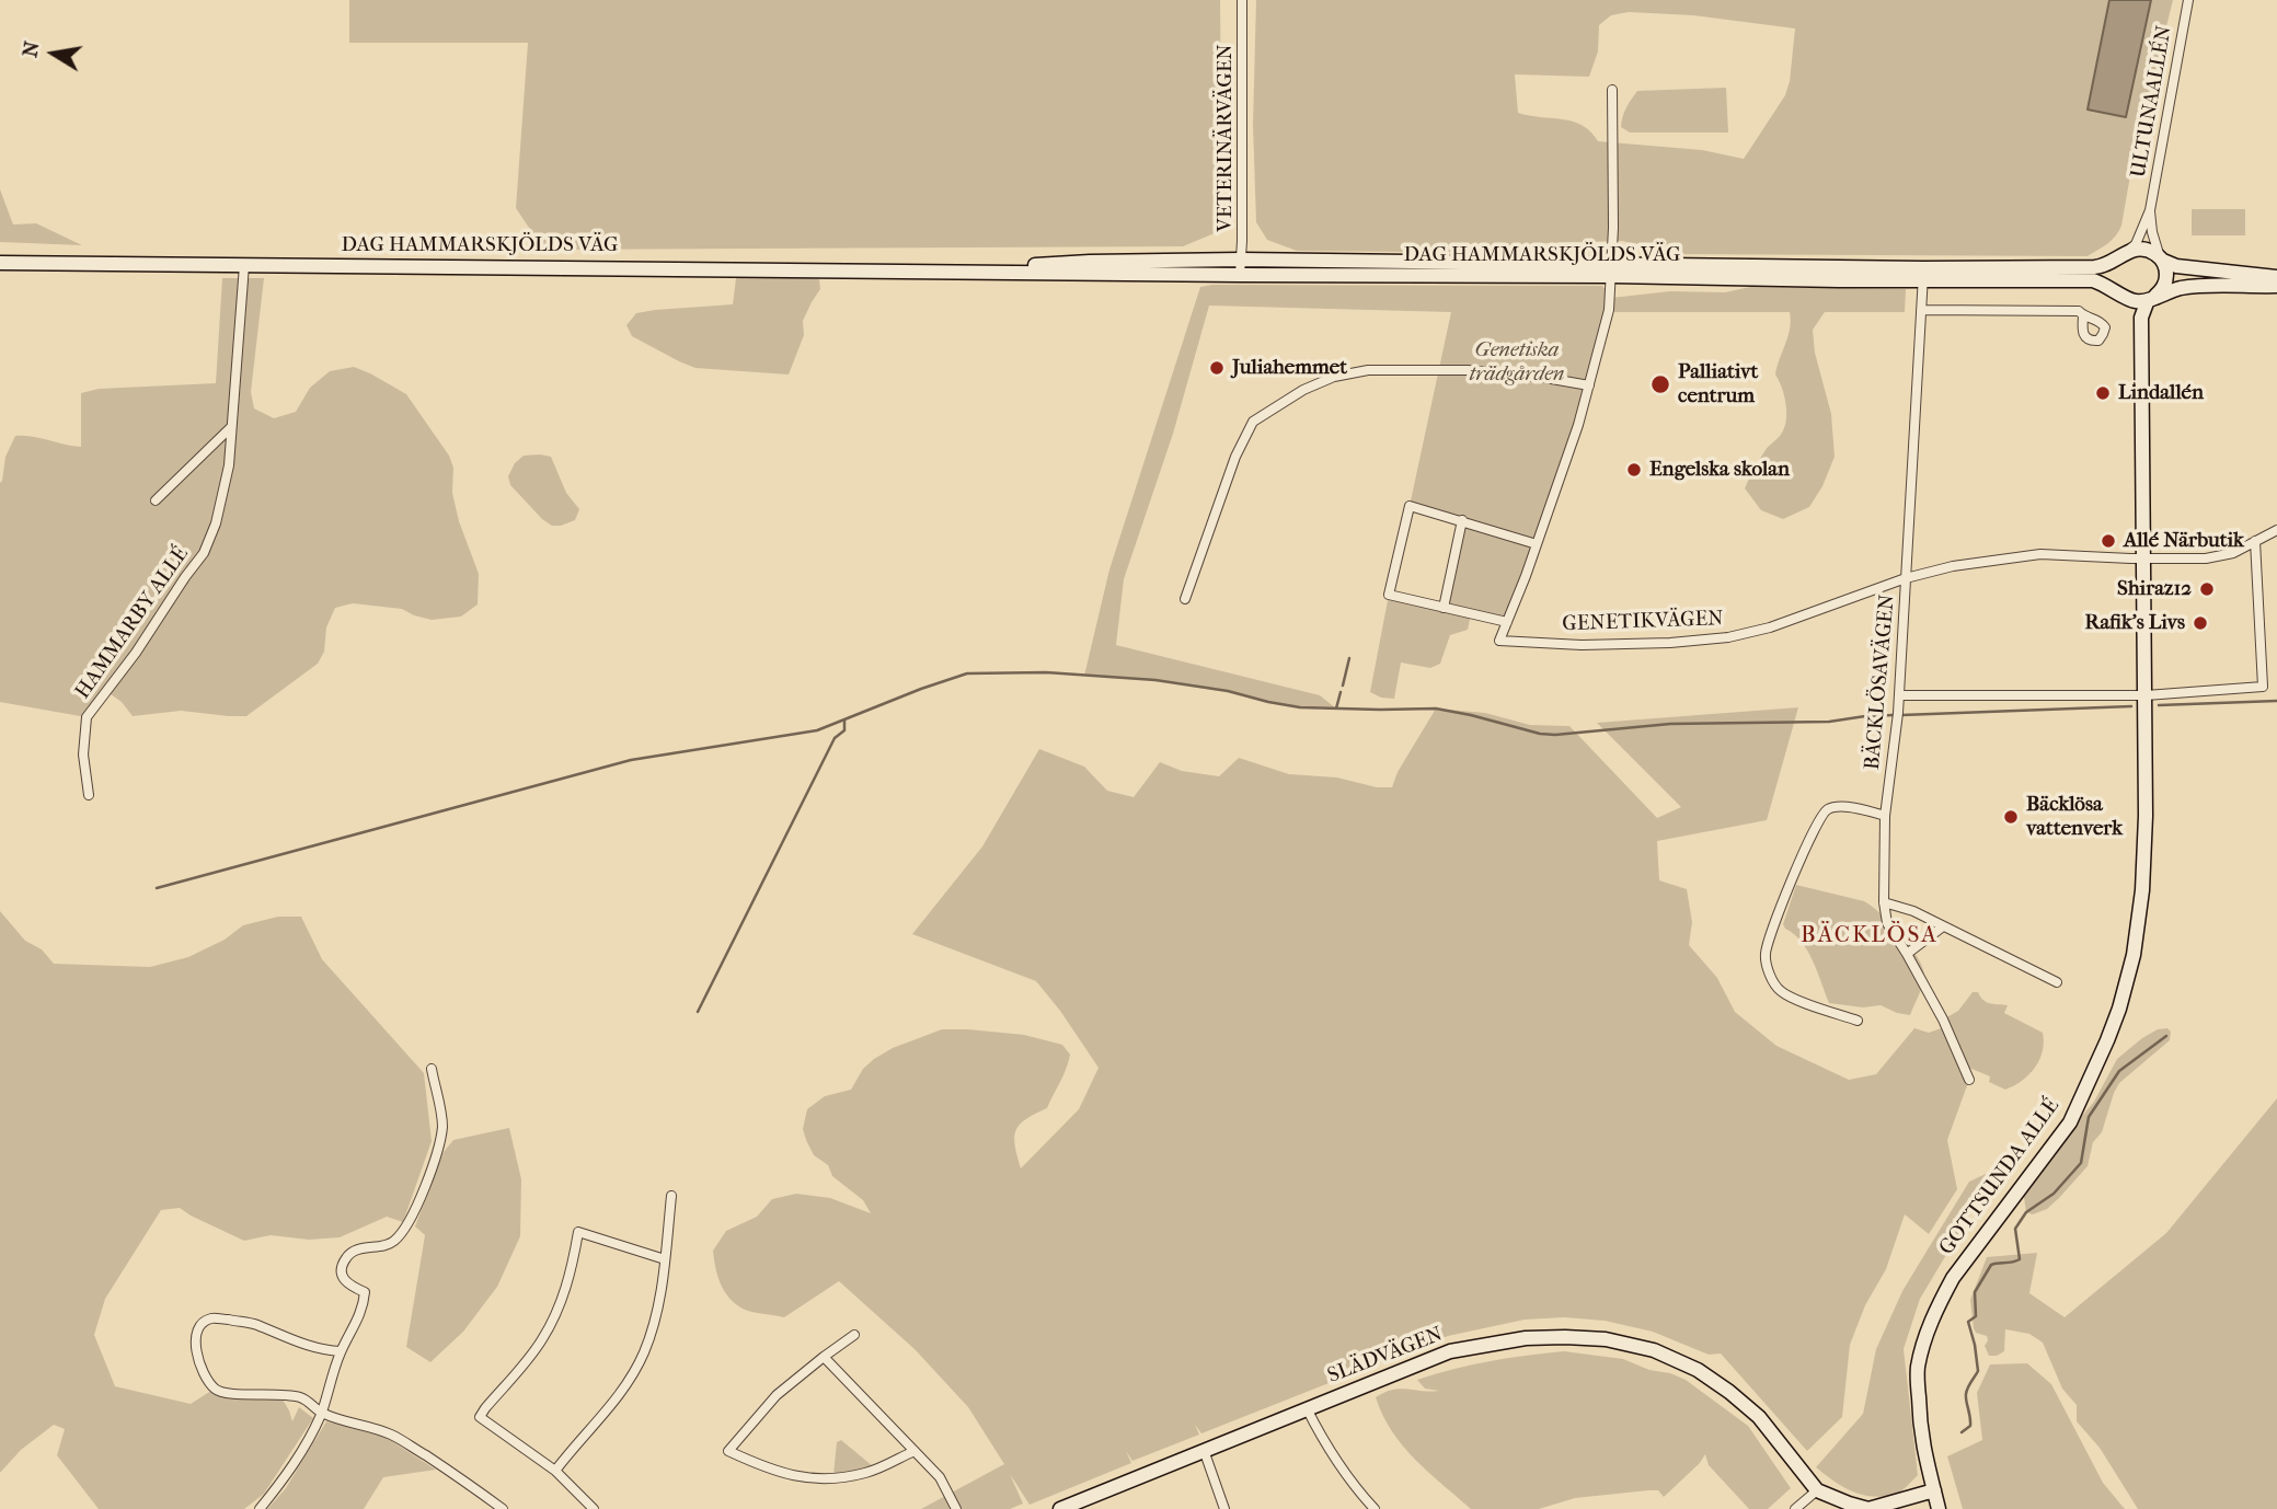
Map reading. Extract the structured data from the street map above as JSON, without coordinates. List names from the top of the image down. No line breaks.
{"streets":{"main road":["DAG HAMMARSKJÖLDS VÄG","GOTTSUNDA ALLÉ","SLÄDVÄGEN"],"street":["ULTUNAALLÉN","VETERINÄRVÄGEN","GENETIKVÄGEN","HAMMARBY ALLÉ","BÄCKLÖSAVÄGEN"]},"crossings":[["ULTUNAALLÉN","DAG HAMMARSKJÖLDS VÄG"],["ULTUNAALLÉN","GOTTSUNDA ALLÉ"],["VETERINÄRVÄGEN","DAG HAMMARSKJÖLDS VÄG"],["DAG HAMMARSKJÖLDS VÄG","HAMMARBY ALLÉ"],["DAG HAMMARSKJÖLDS VÄG","BÄCKLÖSAVÄGEN"],["DAG HAMMARSKJÖLDS VÄG","GOTTSUNDA ALLÉ"],["GENETIKVÄGEN","BÄCKLÖSAVÄGEN"],["GENETIKVÄGEN","GOTTSUNDA ALLÉ"]],"districts":["BÄCKLÖSA"],"parks":["Genetiska trädgården"],"places":["Juliahemmet","Palliativt centrum","Lindallén","Engelska skolan","Allé Närbutik","Shiraz12","Rafik's Livs","Bäcklösa vattenverk"],"north":"left"}
